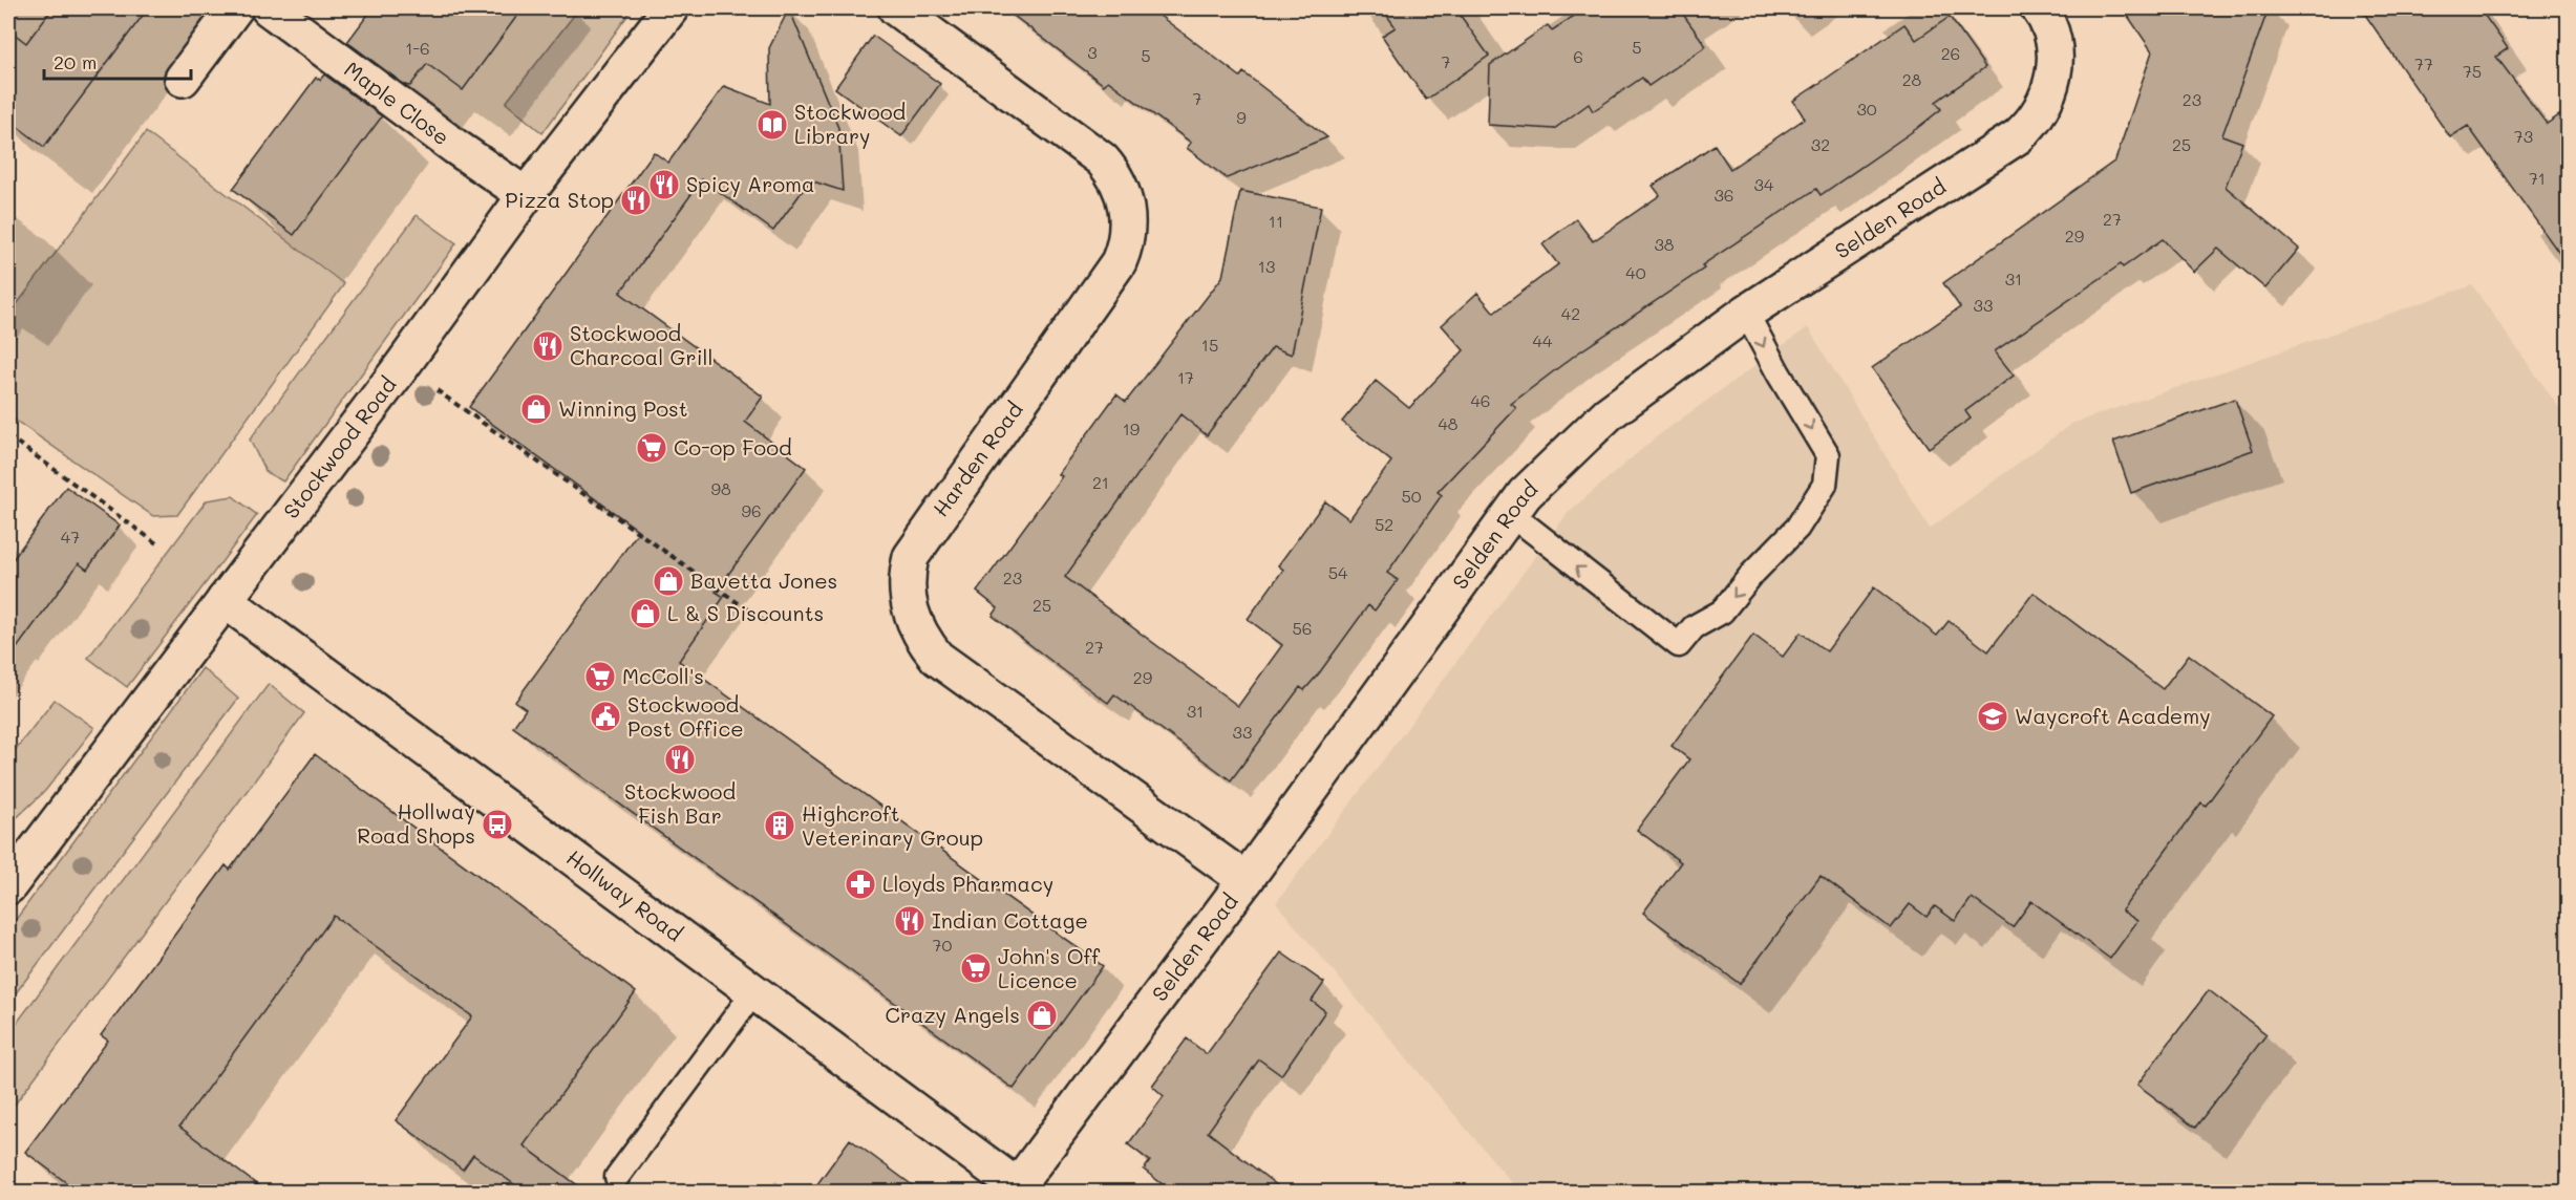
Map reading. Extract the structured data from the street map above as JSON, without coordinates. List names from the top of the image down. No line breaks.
{"streets":{"street":["Maple Close","Selden Road","Stockwood Road","Harden Road","Hollway Road"]},"crossings":[["Maple Close","Stockwood Road"],["Selden Road","Harden Road"],["Selden Road","Hollway Road"],["Stockwood Road","Hollway Road"]],"places":{"library":["Stockwood Library"],"restaurant":["Spicy Aroma","Pizza Stop","Stockwood Charcoal Grill","Stockwood Fish Bar","Indian Cottage"],"shop":["Winning Post","Bavetta Jones","L & S Discounts","Crazy Angels"],"supermarket":["Co-op Food","McColl's","John's Off Licence"],"public building":["Stockwood Post Office"],"school or university":["Waycroft Academy"],"bus stop":["Hollway Road Shops"],"building":["Highcroft Veterinary Group"],"pharmacy":["Lloyds Pharmacy"]},"house_numbers":["5","1-6","3","26","5","6","7","77","75","28","7","23","30","9","73","32","25","71","34","36","27","11","29","38","13","40","31","33","42","44","15","17","46","48","19","21","98","50","96","52","47","54","23","25","56","27","29","31","33","70"],"scale_bar":"20 m"}
